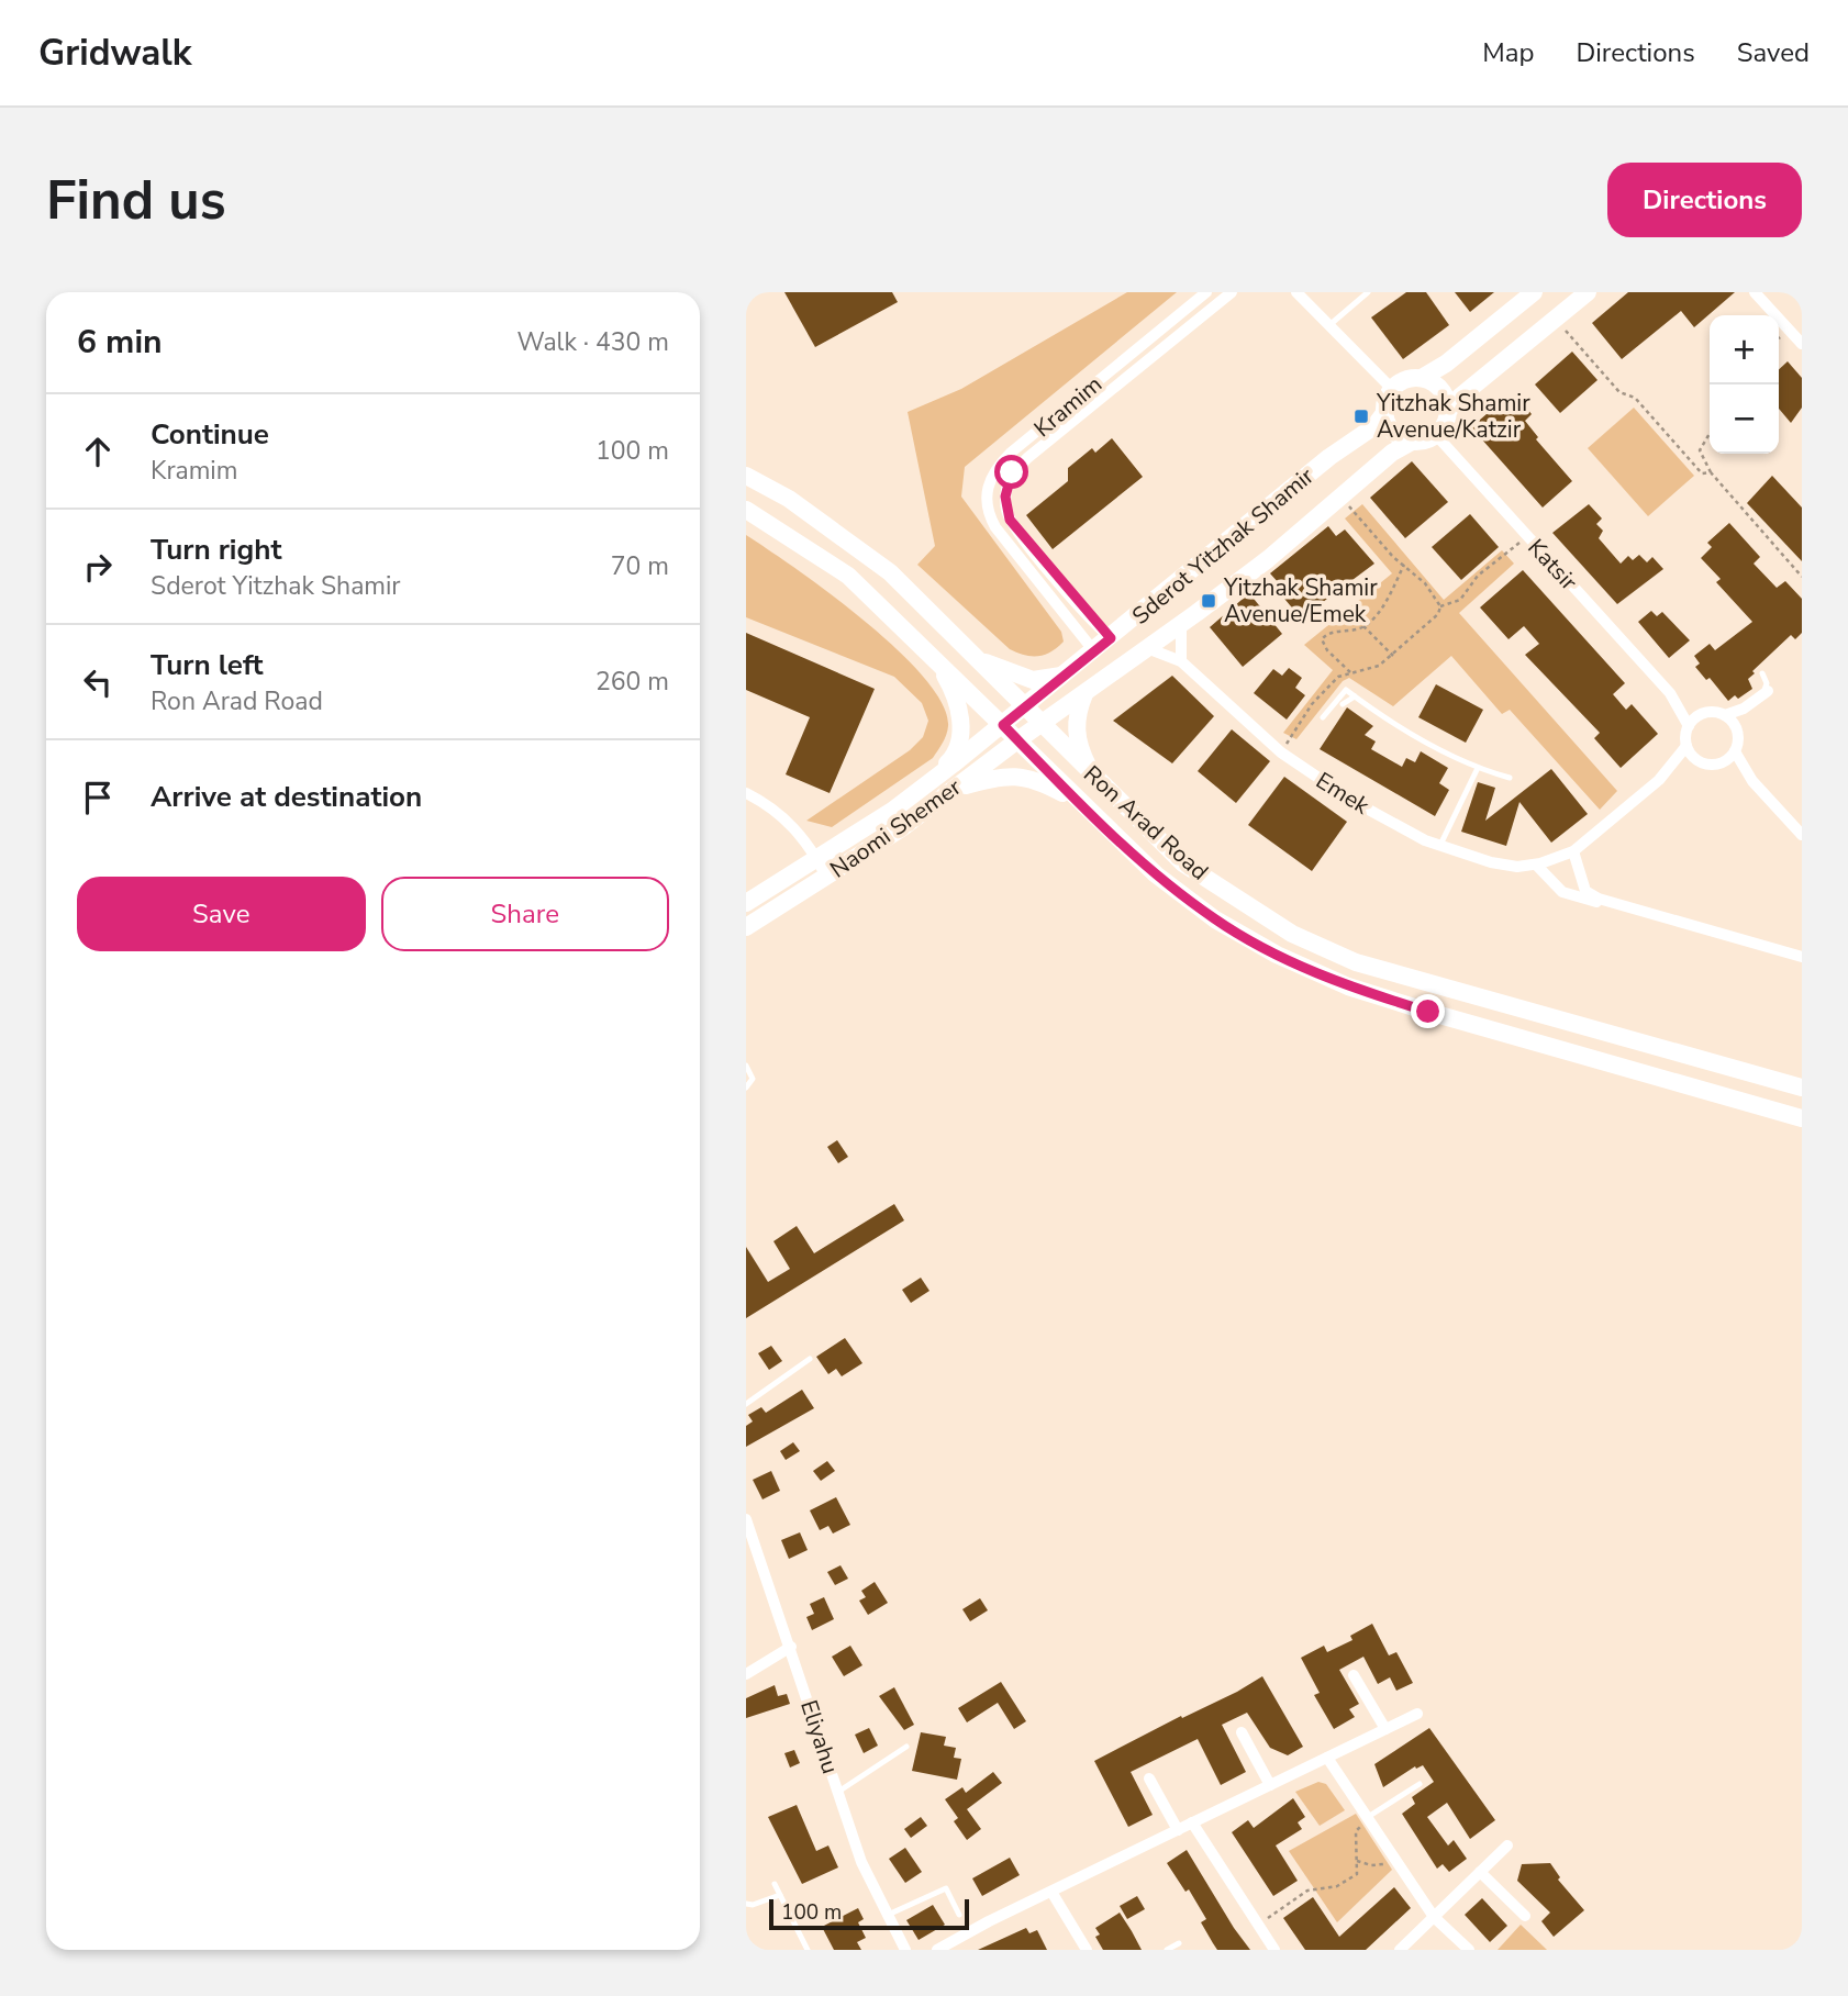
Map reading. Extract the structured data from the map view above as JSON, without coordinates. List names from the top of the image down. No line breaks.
{"streets":{"main road":["Sderot Yitzhak Shamir","Ron Arad Road","Naomi Shemer"],"street":["Kramim","Katsir","Emek","Eliyahu"]},"crossings":[["Kramim","Sderot Yitzhak Shamir"],["Sderot Yitzhak Shamir","Katsir"],["Sderot Yitzhak Shamir","Ron Arad Road"],["Sderot Yitzhak Shamir","Naomi Shemer"],["Katsir","Emek"],["Ron Arad Road","Naomi Shemer"]],"places":{"transit":["Yitzhak Shamir Avenue/Katzir","Yitzhak Shamir Avenue/Emek"]},"scale_bar":"100 m","page":{"header":"Gridwalk","nav":["Map","Directions","Saved"],"buttons":["Directions",["Save","Share"]],"title":"Find us","heading":["6 min","Walk · 430 m"],"map_buttons":["+","−"],"list":[["Continue","Kramim","100 m"],["Turn right","Sderot Yitzhak Shamir","70 m"],["Turn left","Ron Arad Road","260 m"],"Arrive at destination"],"scale":"100 m"}}
